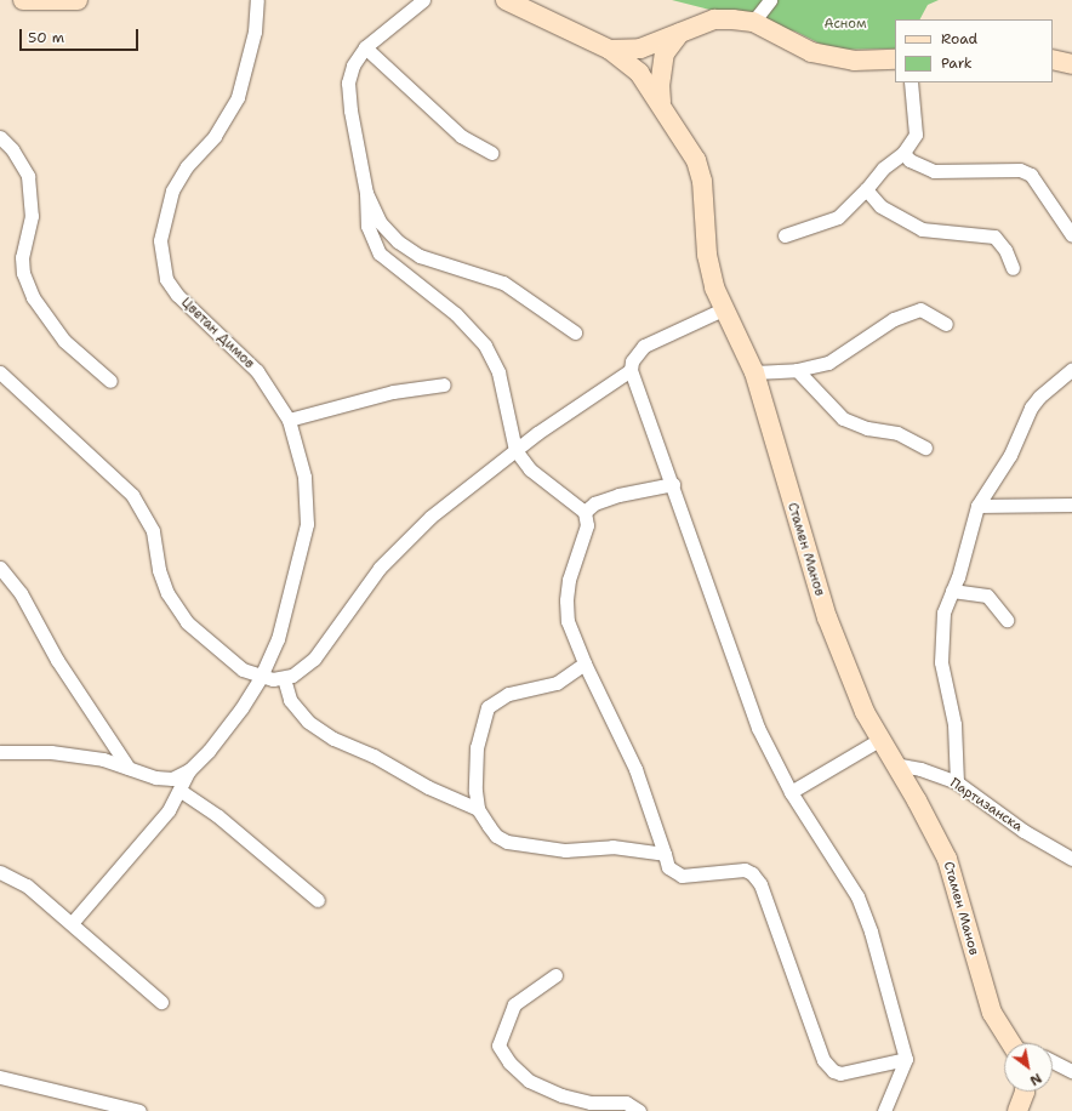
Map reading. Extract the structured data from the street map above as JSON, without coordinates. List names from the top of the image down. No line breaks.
{"streets":{"street":["Цветан Димов","Стамен Манов","Партизанска"]},"crossings":[["Стамен Манов","Партизанска"]],"parks":["Асном"],"legend":["Road","Park"],"scale_bar":"50 m","north":"bottom right"}
